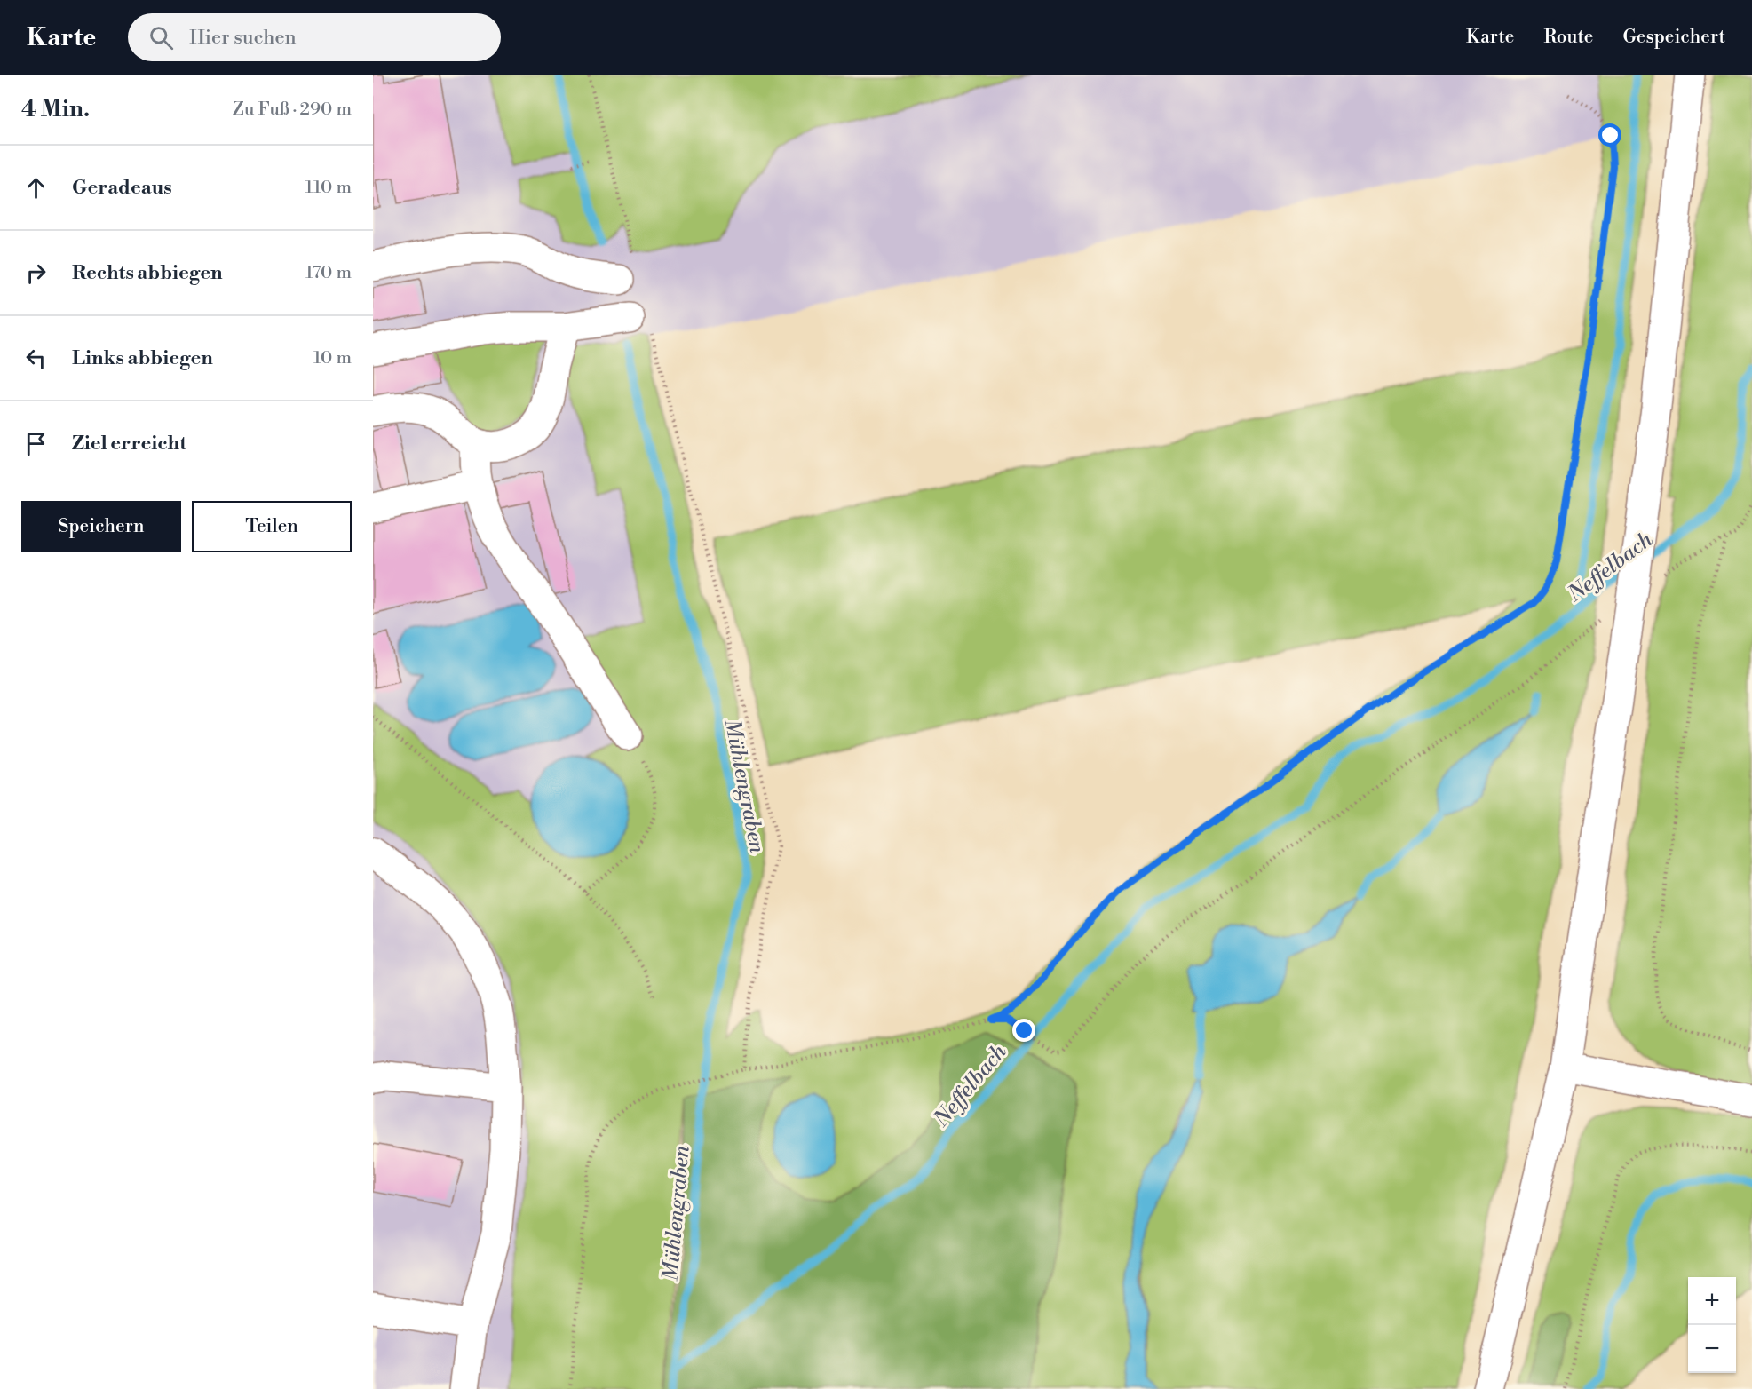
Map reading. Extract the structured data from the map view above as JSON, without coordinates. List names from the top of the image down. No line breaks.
{"water":["Neffelbach","Mühlengraben"],"page":{"header":"Karte","search":"Hier suchen","nav":["Karte","Route","Gespeichert"],"heading":["4 Min.","Zu Fuß · 290 m"],"list":[["Geradeaus","110 m"],["Rechts abbiegen","170 m"],["Links abbiegen","10 m"],"Ziel erreicht"],"buttons":["Speichern","Teilen"],"map_buttons":["+","−"]}}
